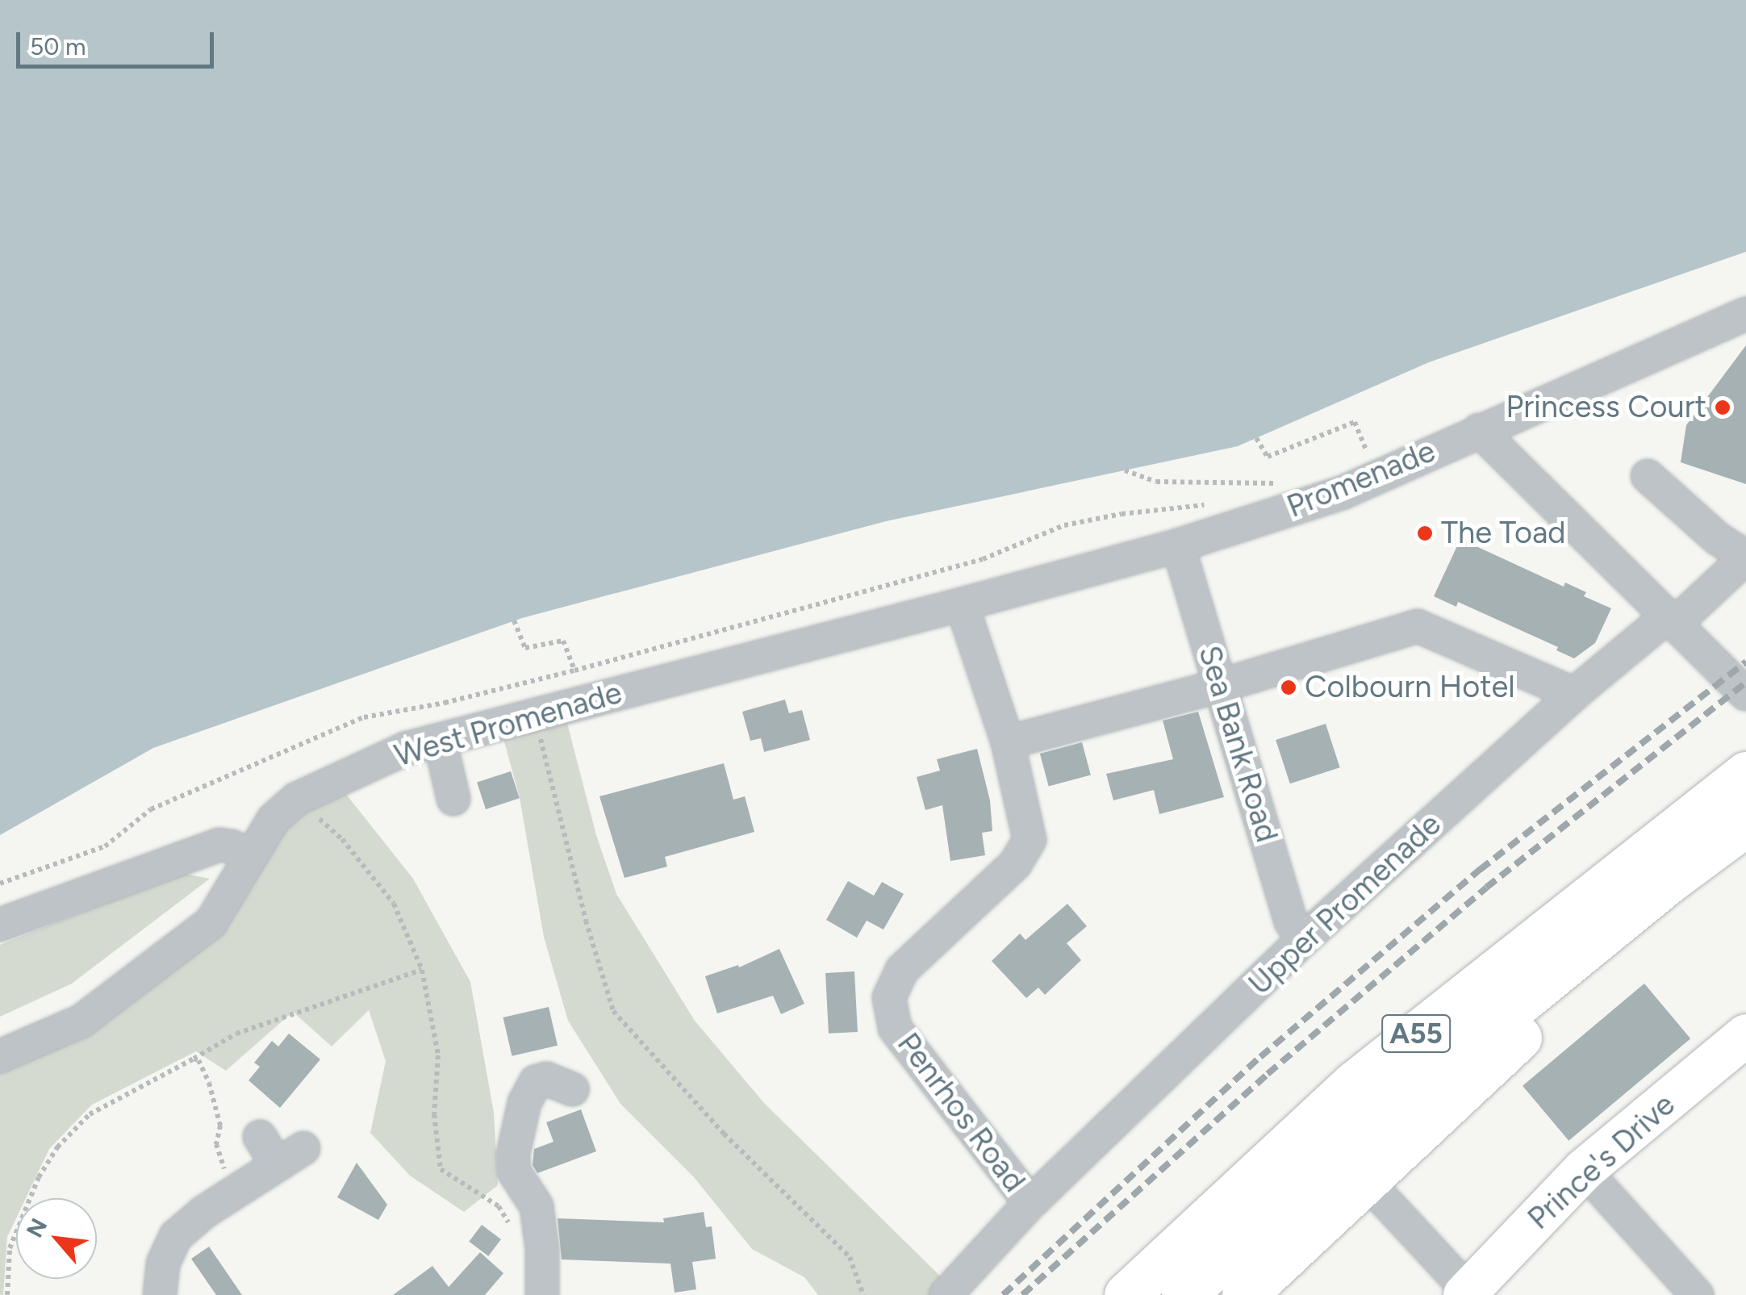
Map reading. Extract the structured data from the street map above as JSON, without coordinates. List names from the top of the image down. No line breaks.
{"streets":{"highway":["A55"],"main road":["Prince's Drive"],"street":["Promenade","West Promenade","Sea Bank Road","Upper Promenade","Penrhos Road"]},"crossings":[["Promenade","West Promenade"],["Promenade","Sea Bank Road"],["Promenade","Penrhos Road"],["West Promenade","Penrhos Road"],["Sea Bank Road","Upper Promenade"],["Upper Promenade","Penrhos Road"]],"places":["Princess Court","The Toad","Colbourn Hotel"],"scale_bar":"50 m","north":"top left"}
